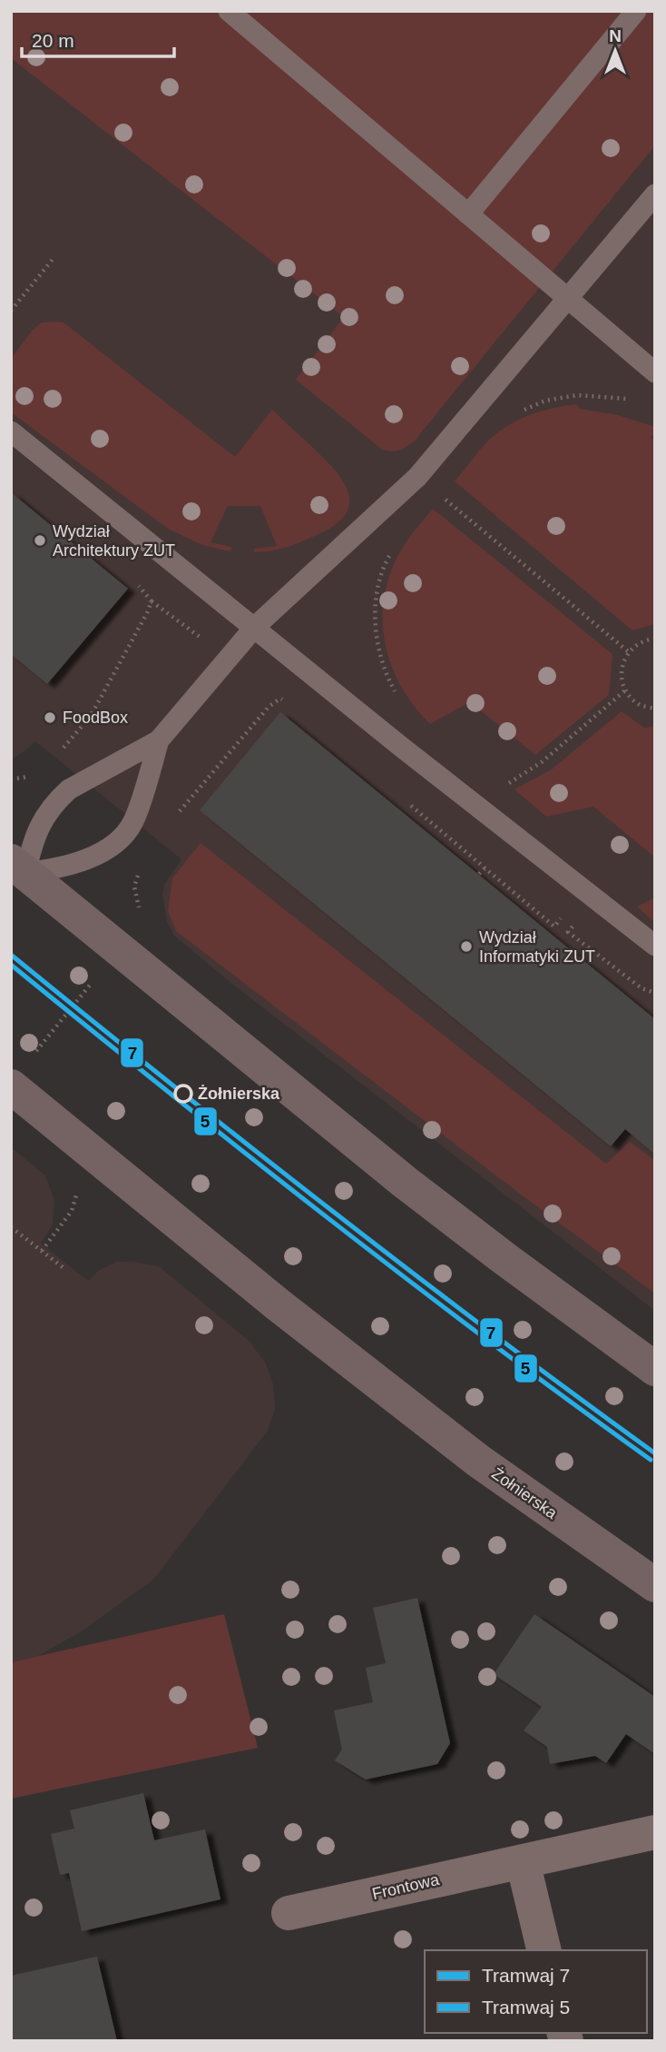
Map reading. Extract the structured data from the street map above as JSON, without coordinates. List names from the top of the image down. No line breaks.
{"streets":{"street":["Żołnierska","Frontowa"]},"places":["Wydział Architektury ZUT","FoodBox","Wydział Informatyki ZUT","Żołnierska"],"lines":["tram line 7","tram line 5"],"legend":["Tramwaj 7","Tramwaj 5"],"scale_bar":"20 m","north":"top"}
